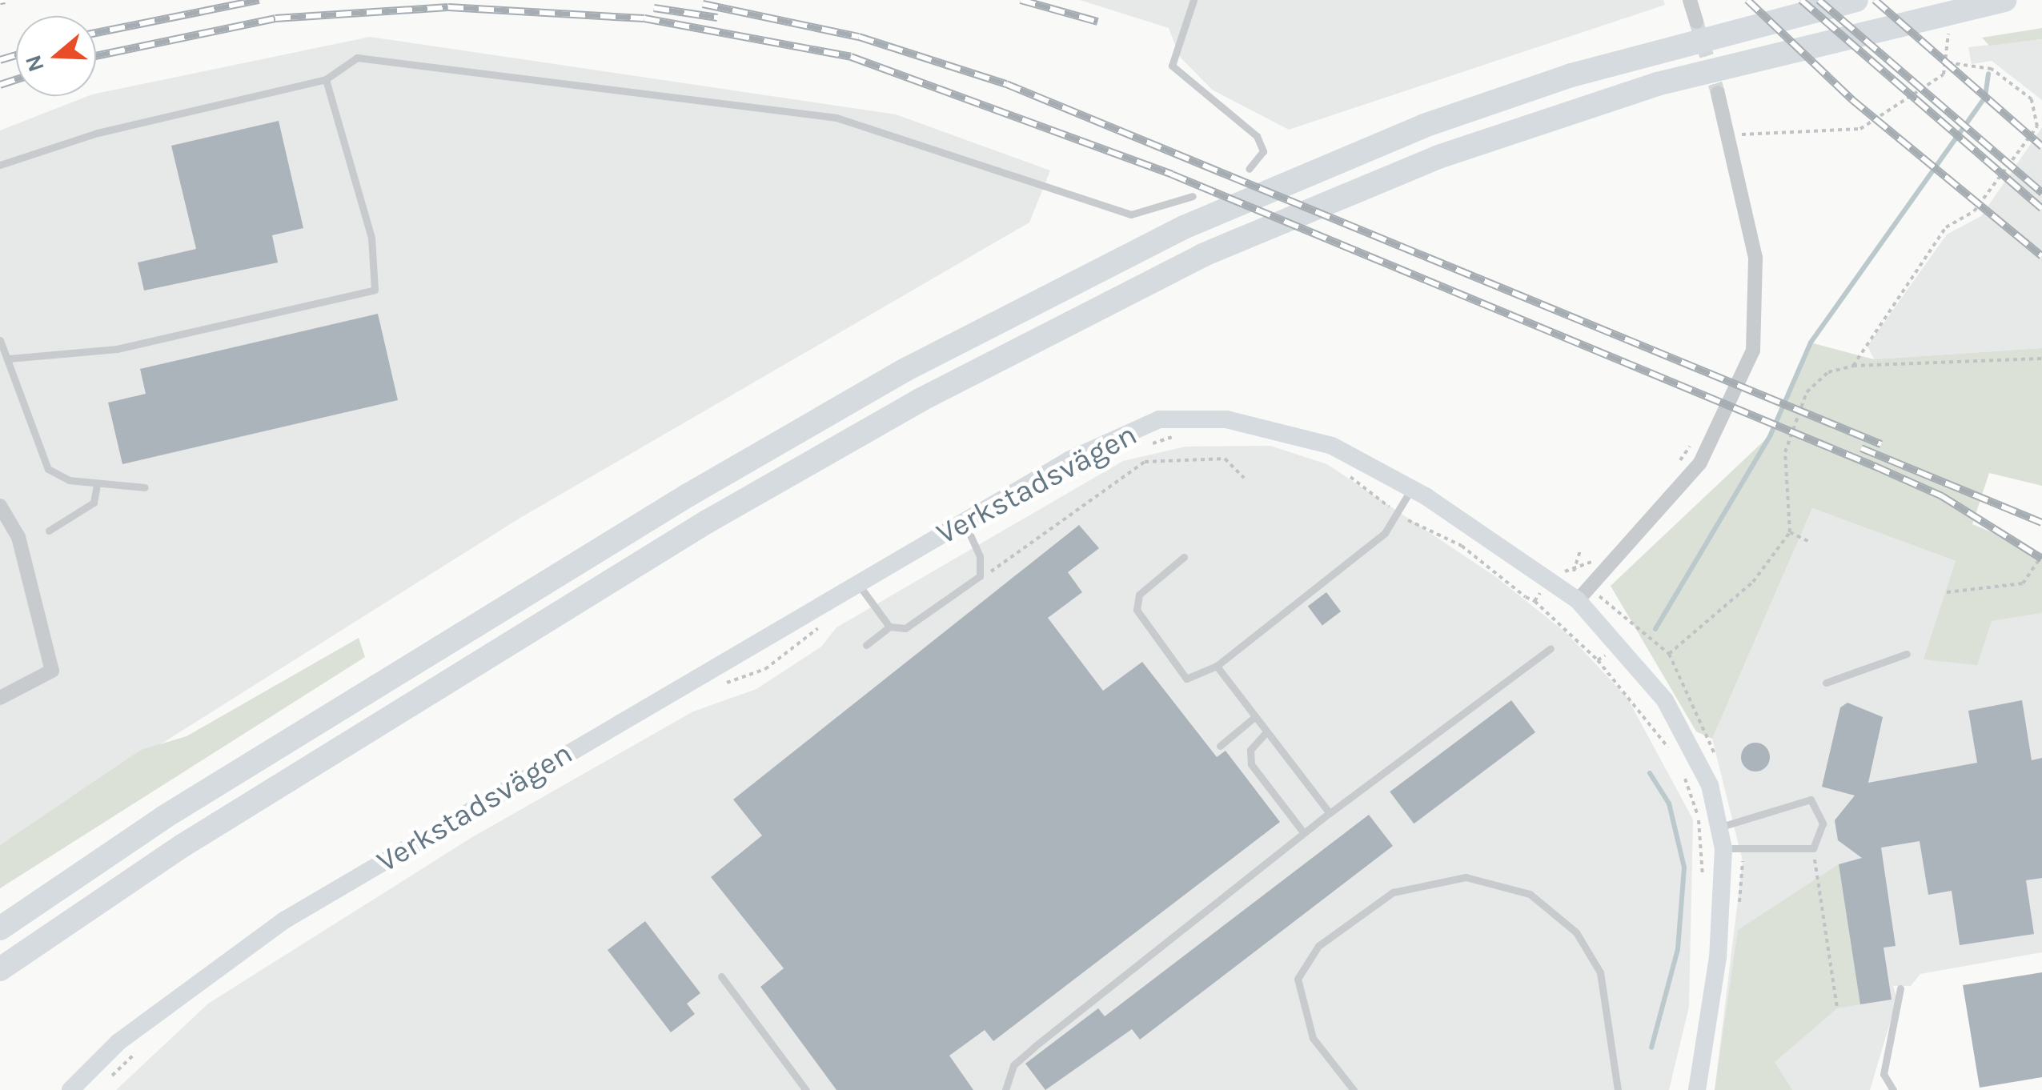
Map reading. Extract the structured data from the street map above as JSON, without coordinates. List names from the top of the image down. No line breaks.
{"streets":{"main road":["Verkstadsvägen"]},"north":"left"}
